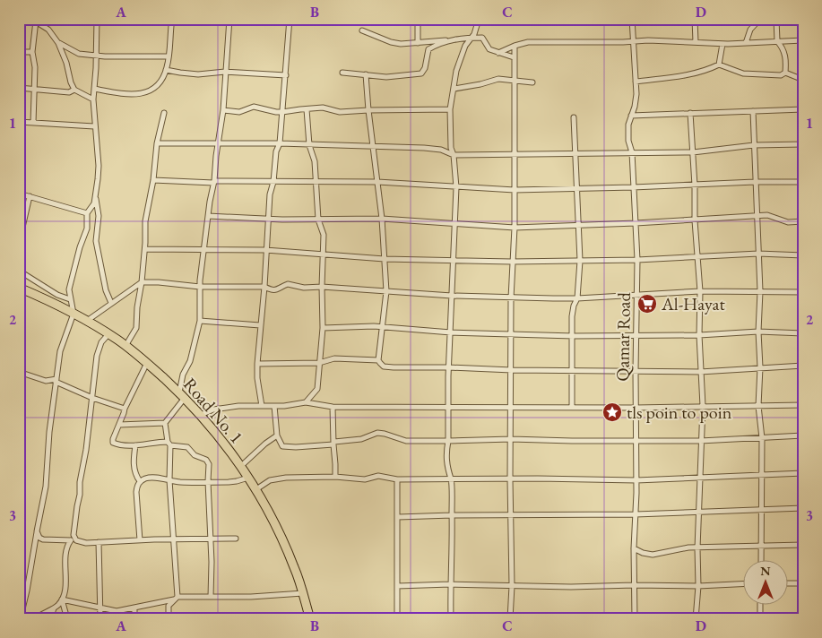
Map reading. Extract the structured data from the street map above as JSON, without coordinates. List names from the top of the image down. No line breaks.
{"streets":{"highway":["Road No. 1"],"street":["Qamar Road"]},"places":{"supermarket":["Al-Hayat"],"place":["tls poin to poin"]},"north":"top","grid":{"columns":["A","B","C","D"],"rows":["1","2","3"]}}
